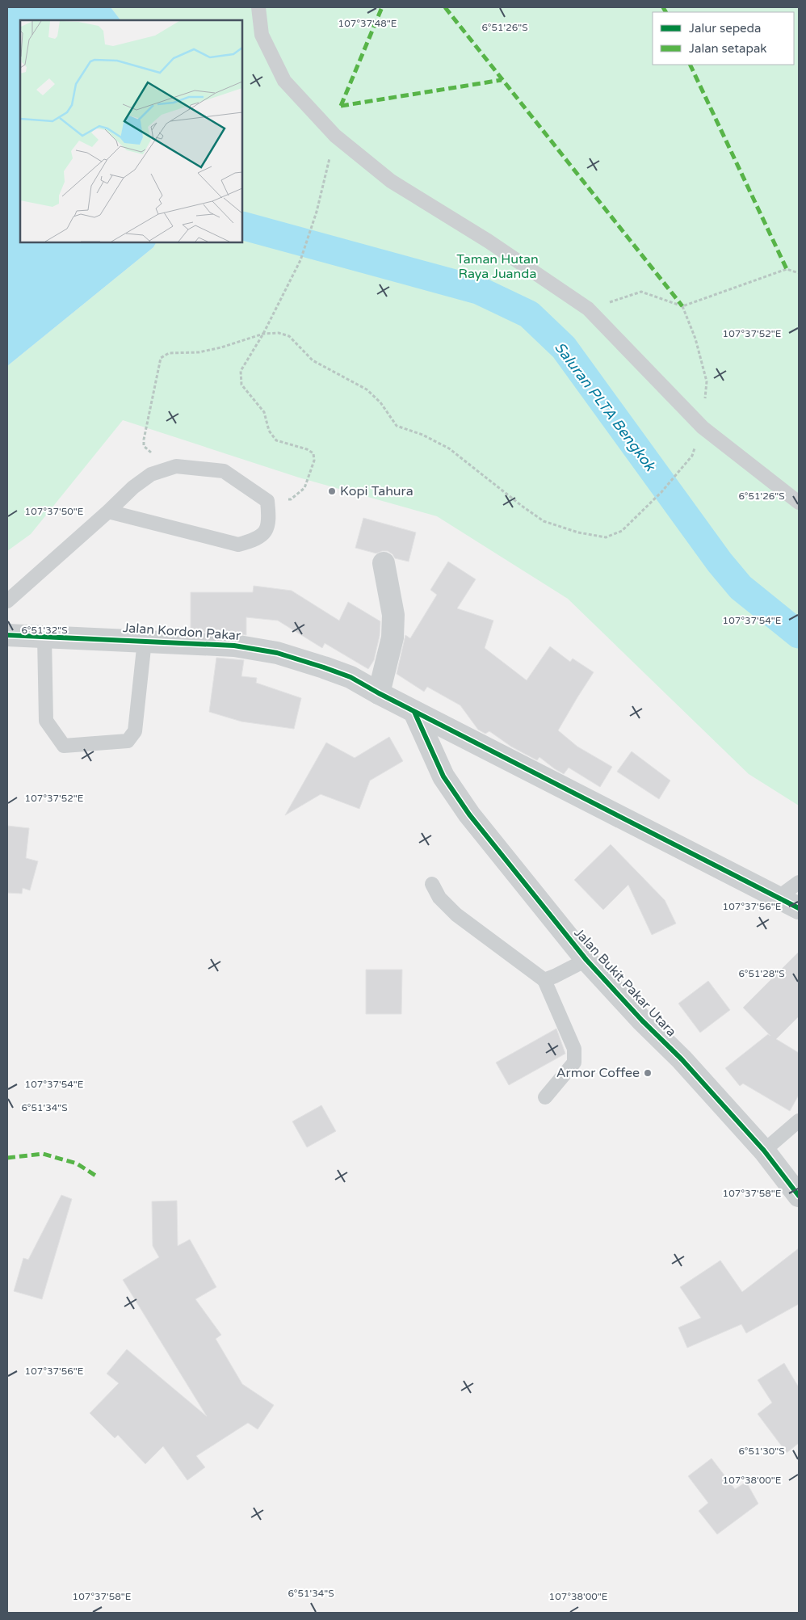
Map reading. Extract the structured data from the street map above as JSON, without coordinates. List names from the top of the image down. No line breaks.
{"streets":{"street":["Jalan Kordon Pakar","Jalan Bukit Pakar Utara"]},"crossings":[["Jalan Kordon Pakar","Jalan Bukit Pakar Utara"]],"water":["Saluran PLTA Bengkok"],"parks":["Taman Hutan Raya Juanda"],"places":["Kopi Tahura","Armor Coffee"],"legend":["Jalur sepeda","Jalan setapak"],"coordinates":["107°37'48\"E","6°51'26\"S","107°37'52\"E","107°37'50\"E","107°37'54\"E","6°51'32\"S","107°37'56\"E","6°51'28\"S","6°51'34\"S","107°37'58\"E","6°51'30\"S","107°38'00\"E"]}
